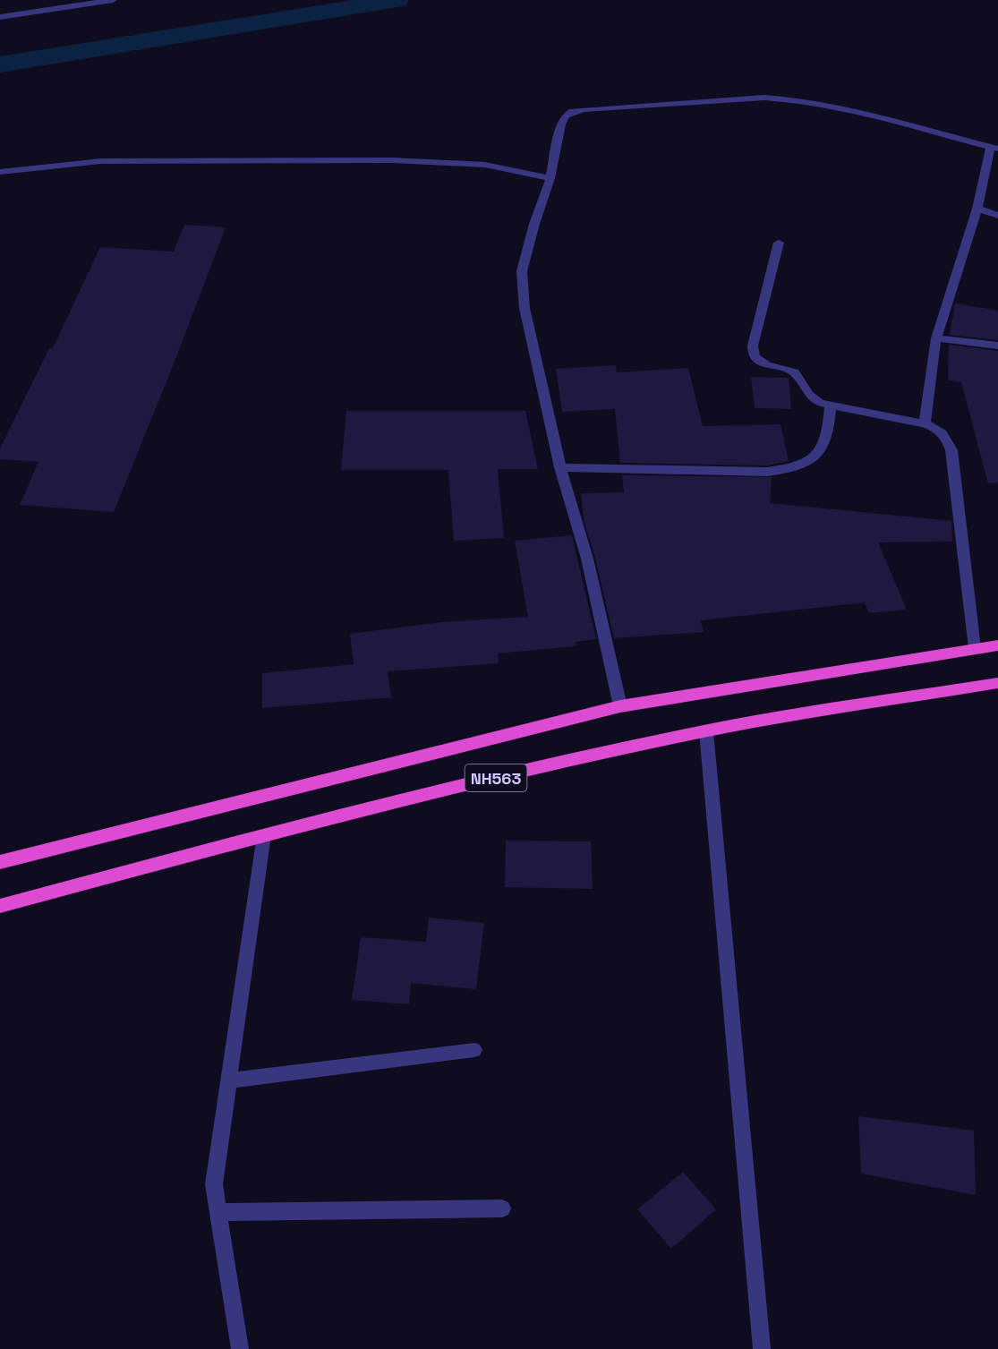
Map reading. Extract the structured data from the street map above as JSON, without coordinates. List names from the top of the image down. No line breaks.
{"streets":{"highway":["NH563"]}}
